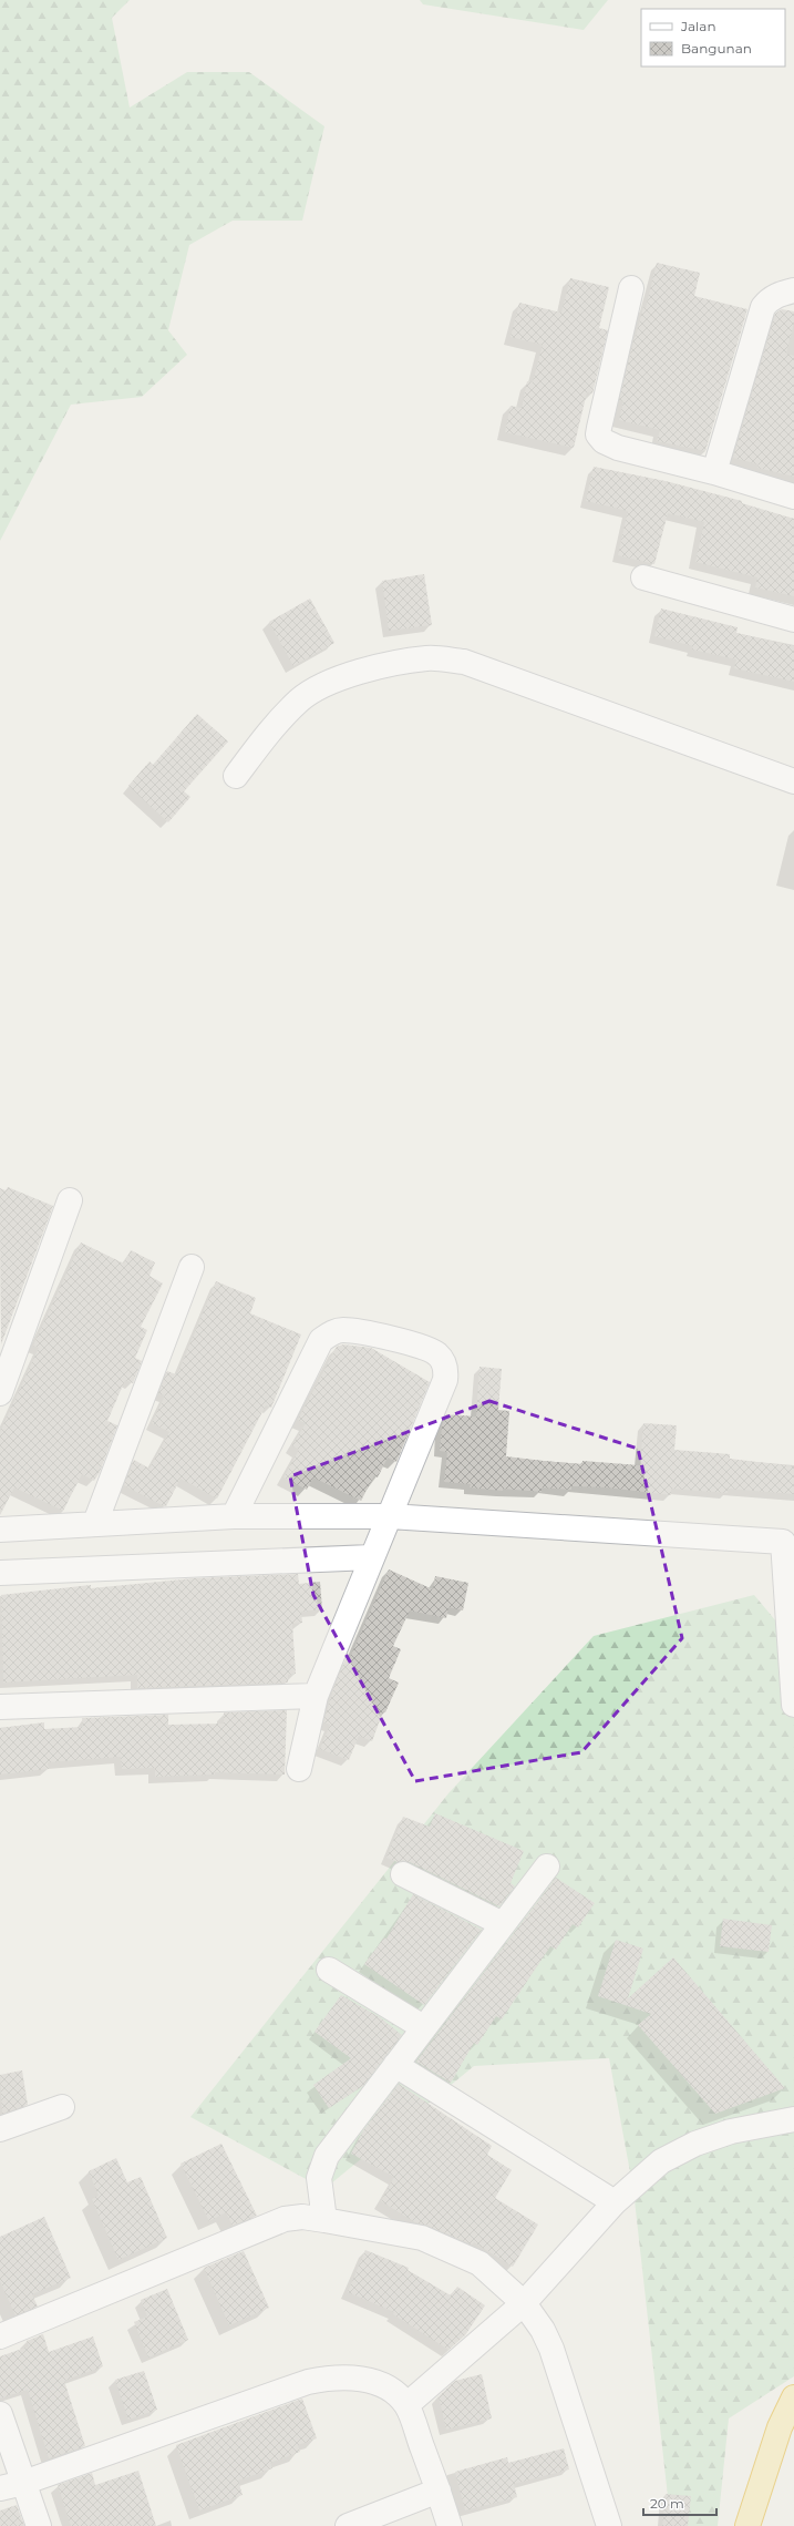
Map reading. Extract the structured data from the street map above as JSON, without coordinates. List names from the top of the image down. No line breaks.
{"legend":["Jalan","Bangunan"],"scale_bar":"20 m"}
